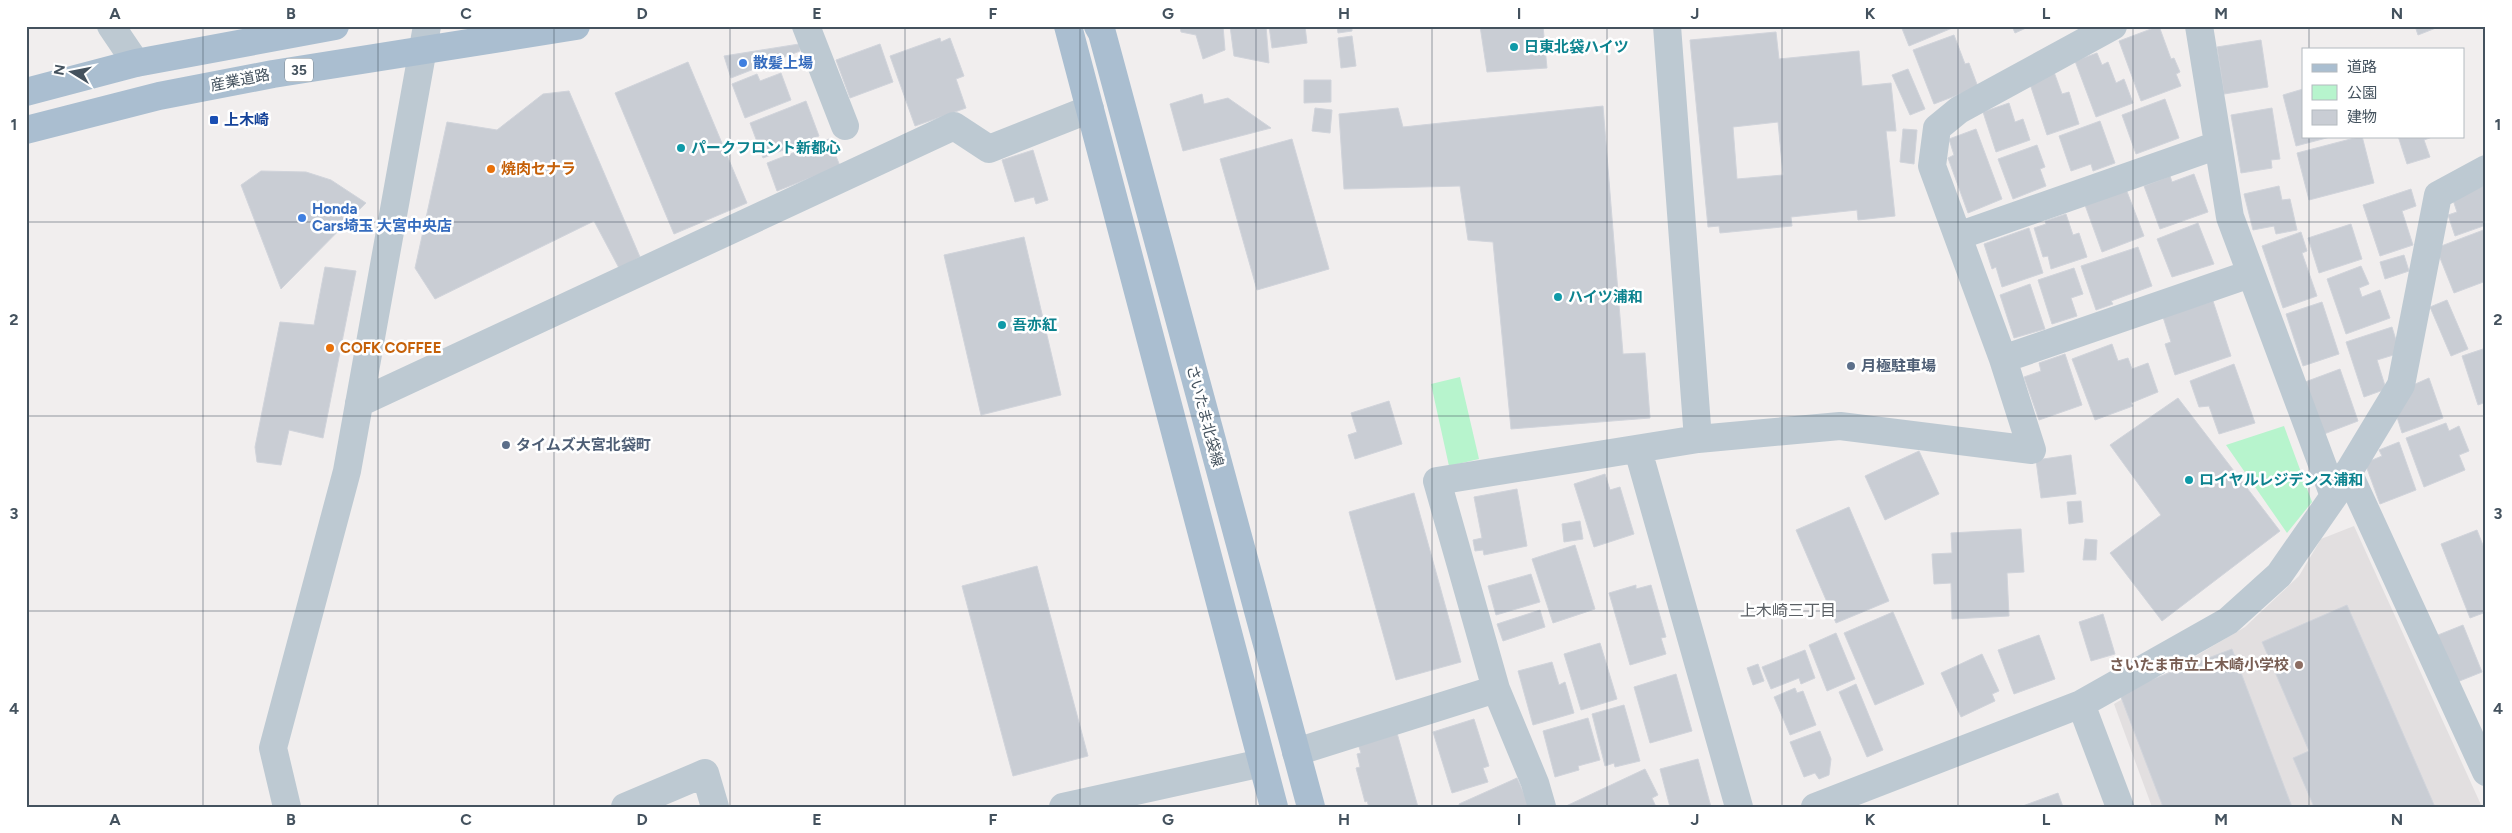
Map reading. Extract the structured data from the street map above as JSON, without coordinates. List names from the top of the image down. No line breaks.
{"streets":{"main road":["35","産業道路","さいたま北袋線"]},"districts":["上木崎三丁目"],"places":{"other":["日東北袋ハイツ","散髪上場","パークフロント新都心","焼肉セナラ","Honda Cars埼玉 大宮中央店","ハイツ浦和","吾亦紅","COFK COFFEE","月極駐車場","タイムズ大宮北袋町","ロイヤルレジデンス浦和","さいたま市立上木崎小学校"],"transit":["上木崎"]},"legend":["道路","公園","建物"],"north":"left","grid":{"columns":["A","B","C","D","E","F","G","H","I","J","K","L","M","N"],"rows":["1","2","3","4"]}}
